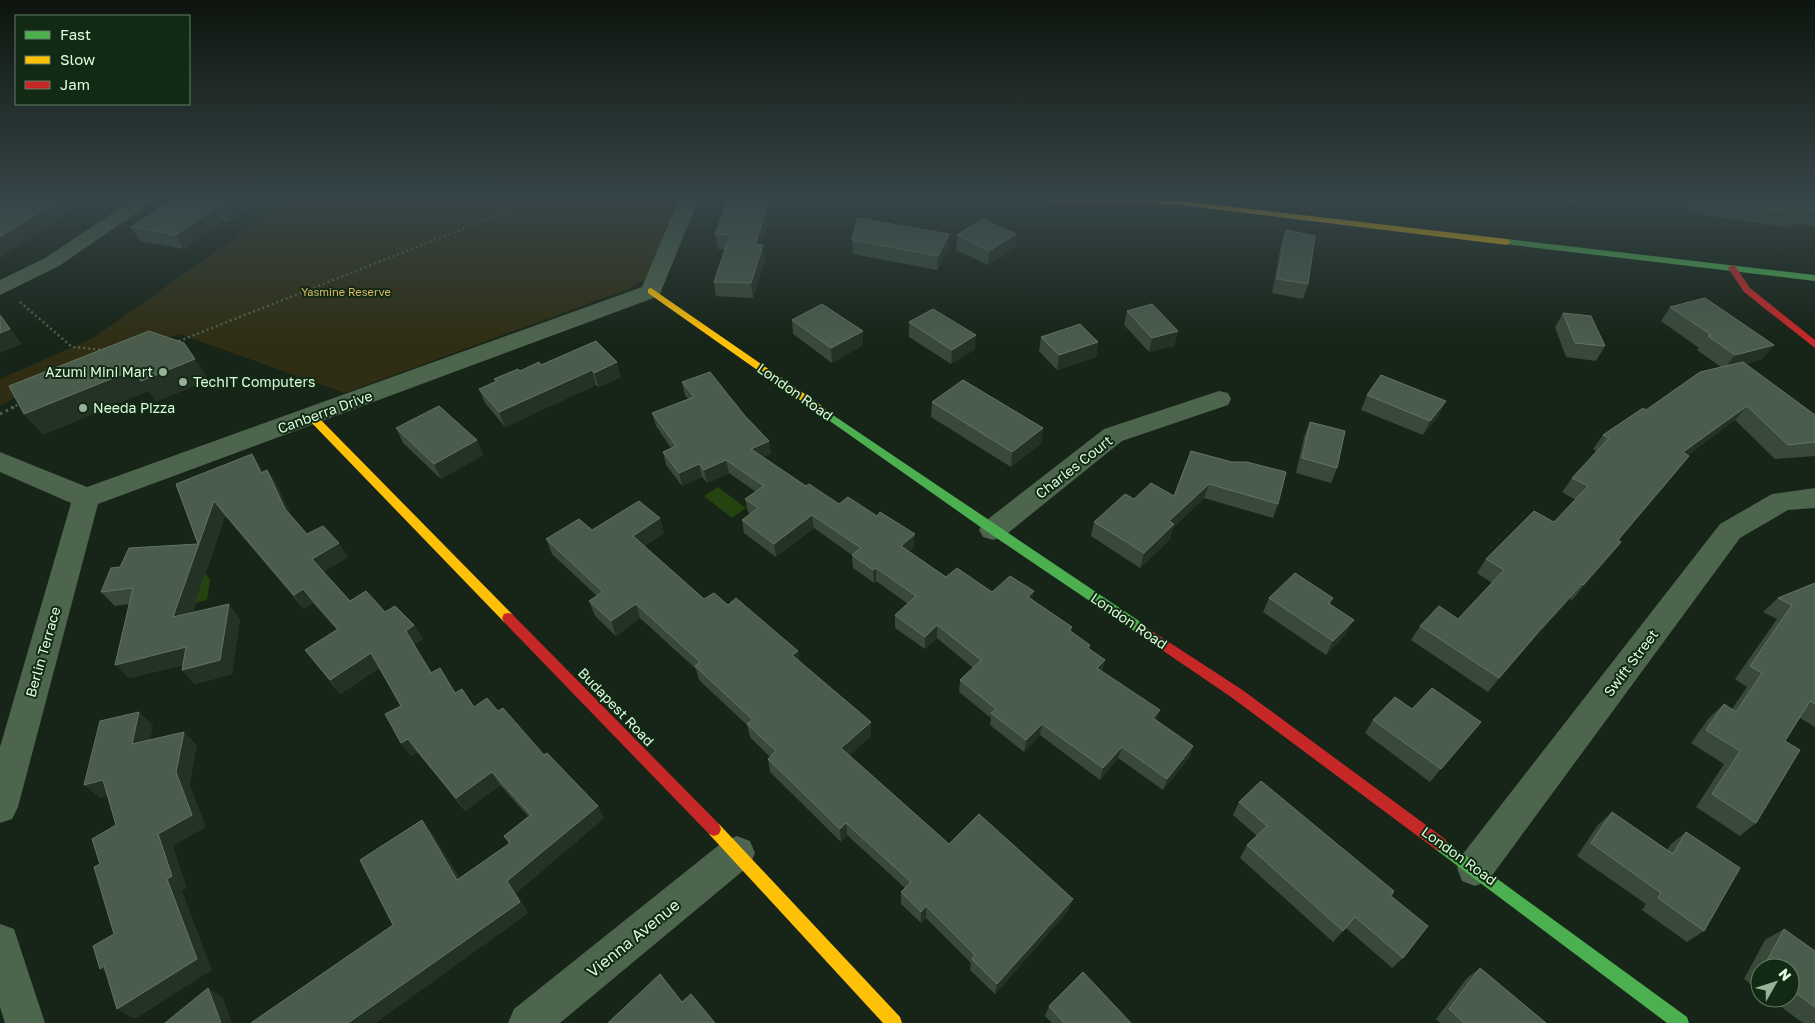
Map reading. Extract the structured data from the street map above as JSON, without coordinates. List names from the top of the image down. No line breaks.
{"streets":{"street":["London Road","Canberra Drive","Charles Court","Berlin Terrace","Swift Street","Budapest Road","Vienna Avenue"]},"crossings":[["London Road","Canberra Drive"],["London Road","Charles Court"],["London Road","Swift Street"],["Canberra Drive","Berlin Terrace"],["Canberra Drive","Budapest Road"],["Budapest Road","Vienna Avenue"]],"parks":["Yasmine Reserve"],"places":["Azumi Mini Mart","TechIT Computers","Needa Pizza"],"legend":["Fast","Slow","Jam"],"north":"top right"}
